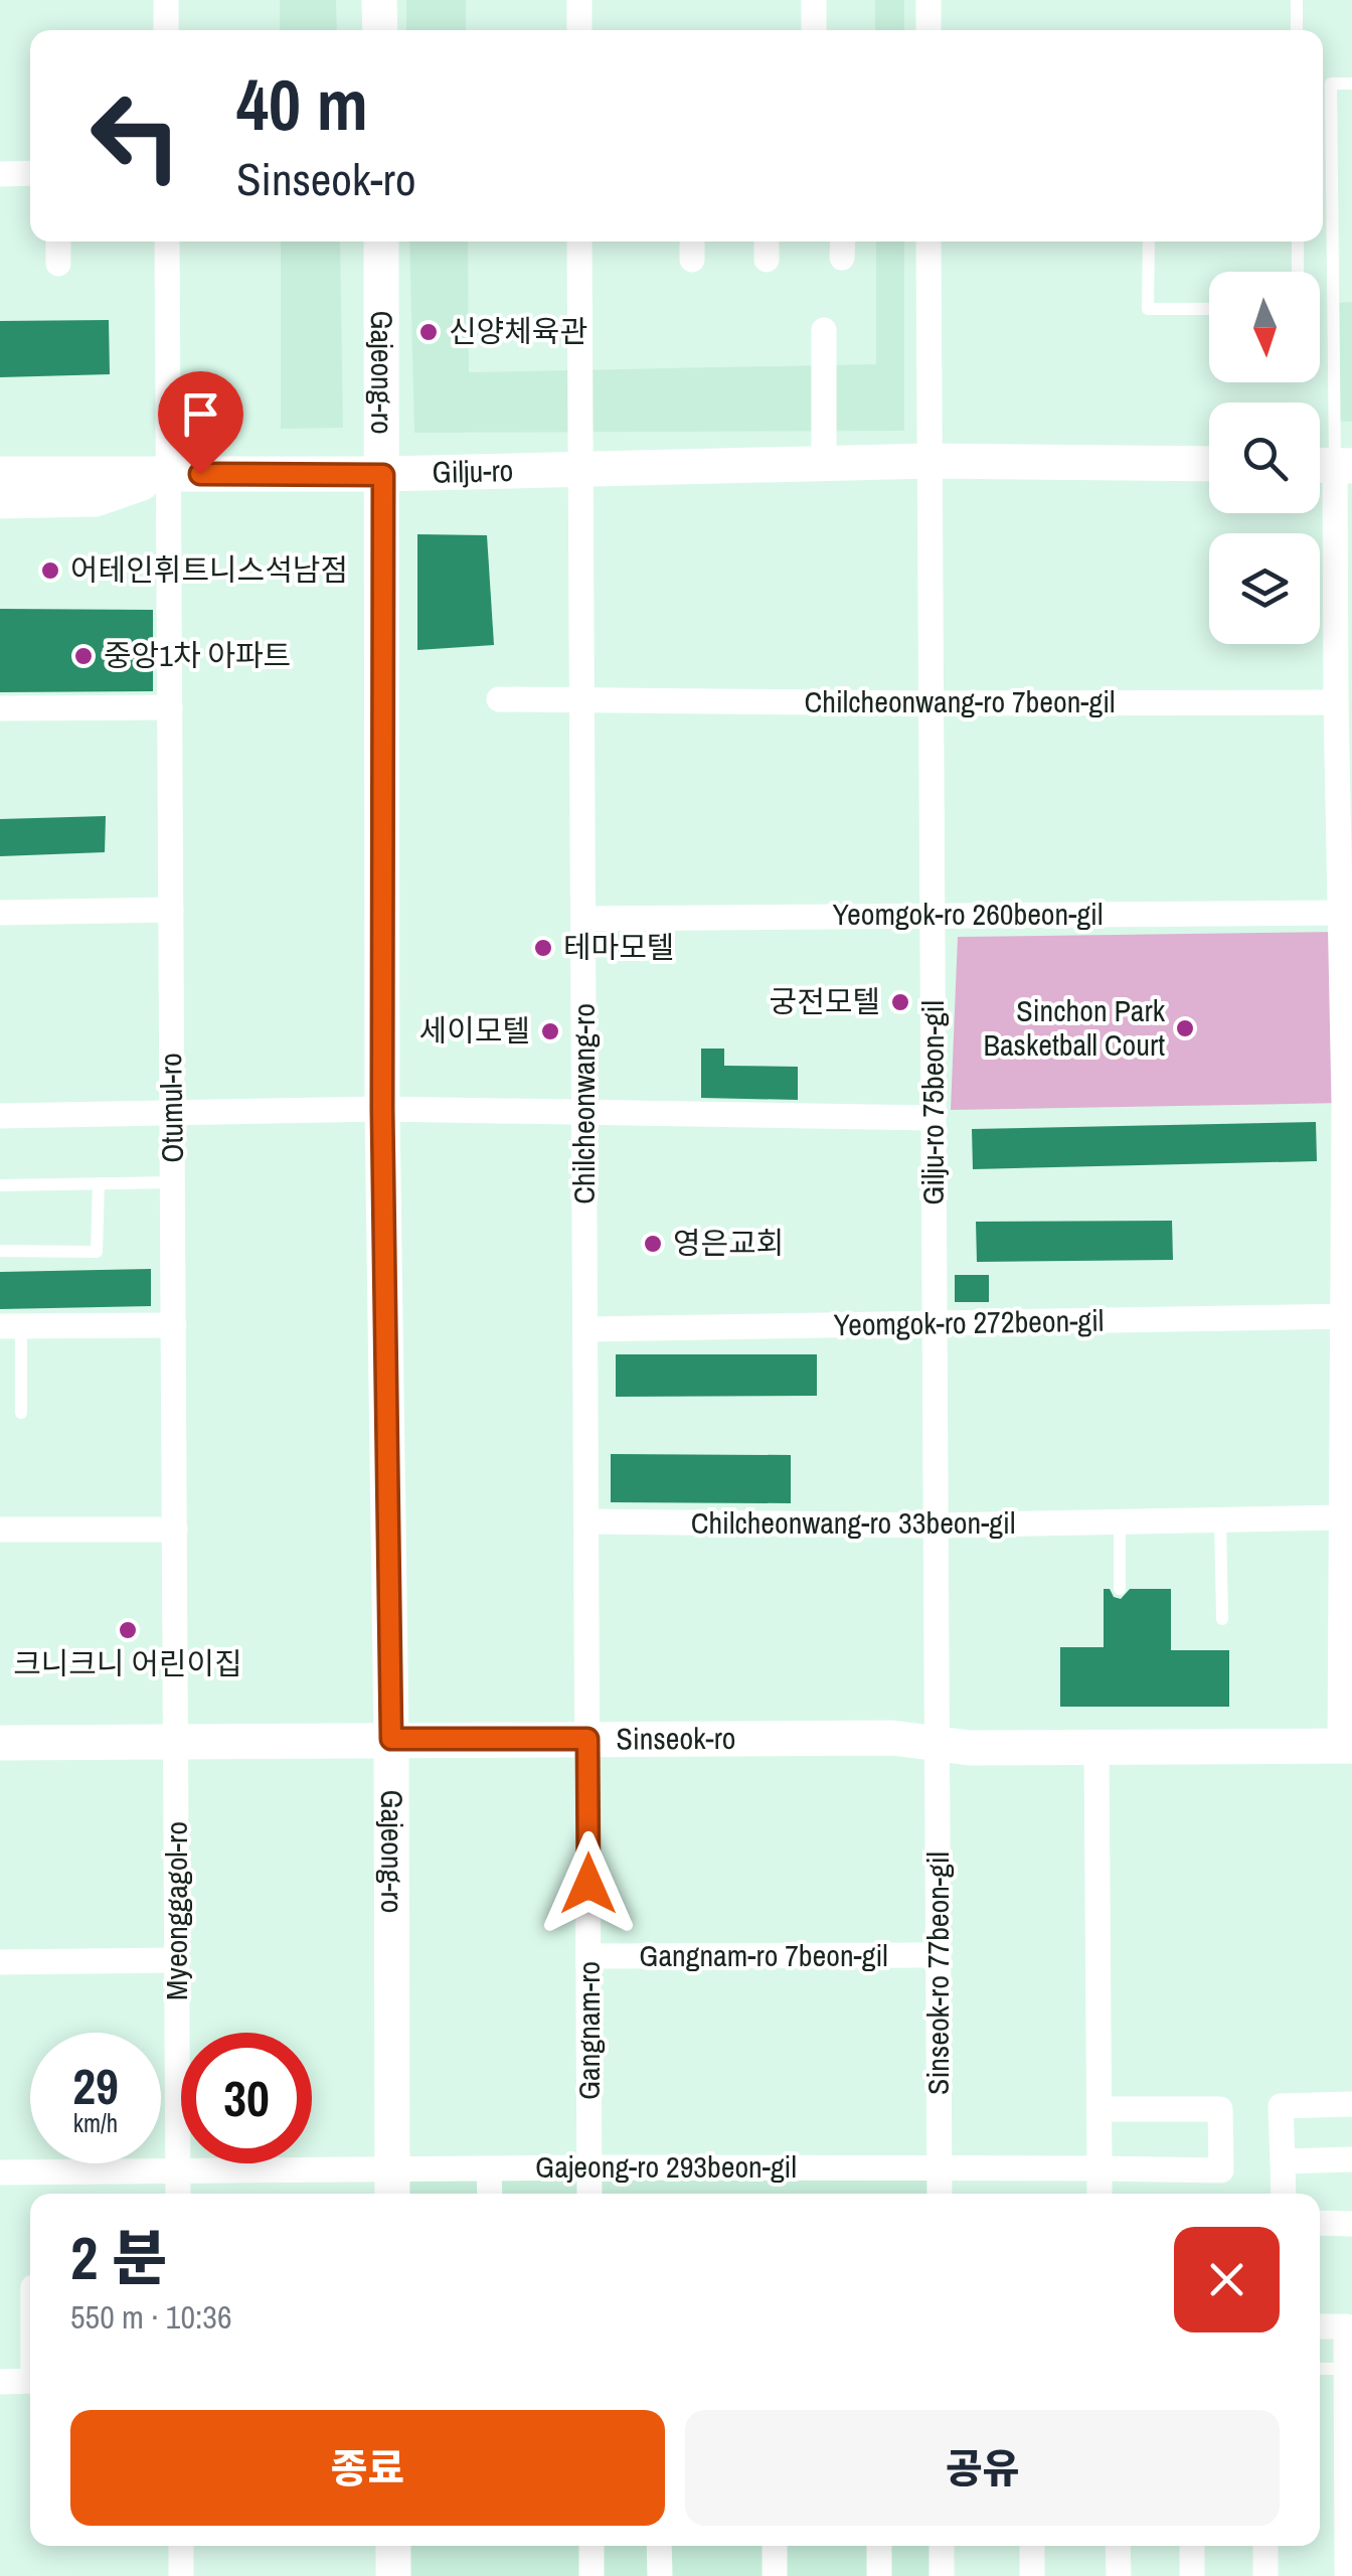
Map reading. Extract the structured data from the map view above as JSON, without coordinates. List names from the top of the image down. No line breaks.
{"streets":{"street":["Gajeong-ro","Gilju-ro","Chilcheonwang-ro 7beon-gil","Yeomgok-ro 260beon-gil","Gilju-ro 75beon-gil","Chilcheonwang-ro","Otumul-ro","Yeomgok-ro 272beon-gil","Chilcheonwang-ro 33beon-gil","Sinseok-ro","Myeonggagol-ro","Gangnam-ro 7beon-gil","Sinseok-ro 77beon-gil","Gangnam-ro","Gajeong-ro 293beon-gil"]},"crossings":[["Gajeong-ro","Gilju-ro"],["Gajeong-ro","Sinseok-ro"],["Gajeong-ro","Gajeong-ro 293beon-gil"],["Gilju-ro","Gilju-ro 75beon-gil"],["Gilju-ro","Chilcheonwang-ro"],["Gilju-ro","Otumul-ro"],["Chilcheonwang-ro 7beon-gil","Gilju-ro 75beon-gil"],["Chilcheonwang-ro 7beon-gil","Chilcheonwang-ro"],["Yeomgok-ro 260beon-gil","Gilju-ro 75beon-gil"],["Yeomgok-ro 260beon-gil","Chilcheonwang-ro"],["Gilju-ro 75beon-gil","Yeomgok-ro 272beon-gil"],["Gilju-ro 75beon-gil","Chilcheonwang-ro 33beon-gil"],["Gilju-ro 75beon-gil","Sinseok-ro"],["Gilju-ro 75beon-gil","Sinseok-ro 77beon-gil"],["Chilcheonwang-ro","Yeomgok-ro 272beon-gil"],["Chilcheonwang-ro","Chilcheonwang-ro 33beon-gil"],["Chilcheonwang-ro","Sinseok-ro"],["Chilcheonwang-ro","Gangnam-ro"],["Otumul-ro","Sinseok-ro"],["Otumul-ro","Myeonggagol-ro"],["Sinseok-ro","Myeonggagol-ro"],["Sinseok-ro","Sinseok-ro 77beon-gil"],["Sinseok-ro","Gangnam-ro"],["Myeonggagol-ro","Gajeong-ro 293beon-gil"],["Gangnam-ro 7beon-gil","Sinseok-ro 77beon-gil"],["Gangnam-ro 7beon-gil","Gangnam-ro"],["Sinseok-ro 77beon-gil","Gajeong-ro 293beon-gil"],["Gangnam-ro","Gajeong-ro 293beon-gil"]],"places":["신양체육관","어테인휘트니스석남점","중앙1차 아파트","테마모텔","궁전모텔","Sinchon Park Basketball Court","세이모텔","영은교회","크니크니 어린이집"],"north":"bottom","page":{"turn":["40 m","Sinseok-ro"],"speed":"29 km/h","limit":"30","heading":["2 분","550 m · 10:36"],"buttons":["종료","공유"]}}
